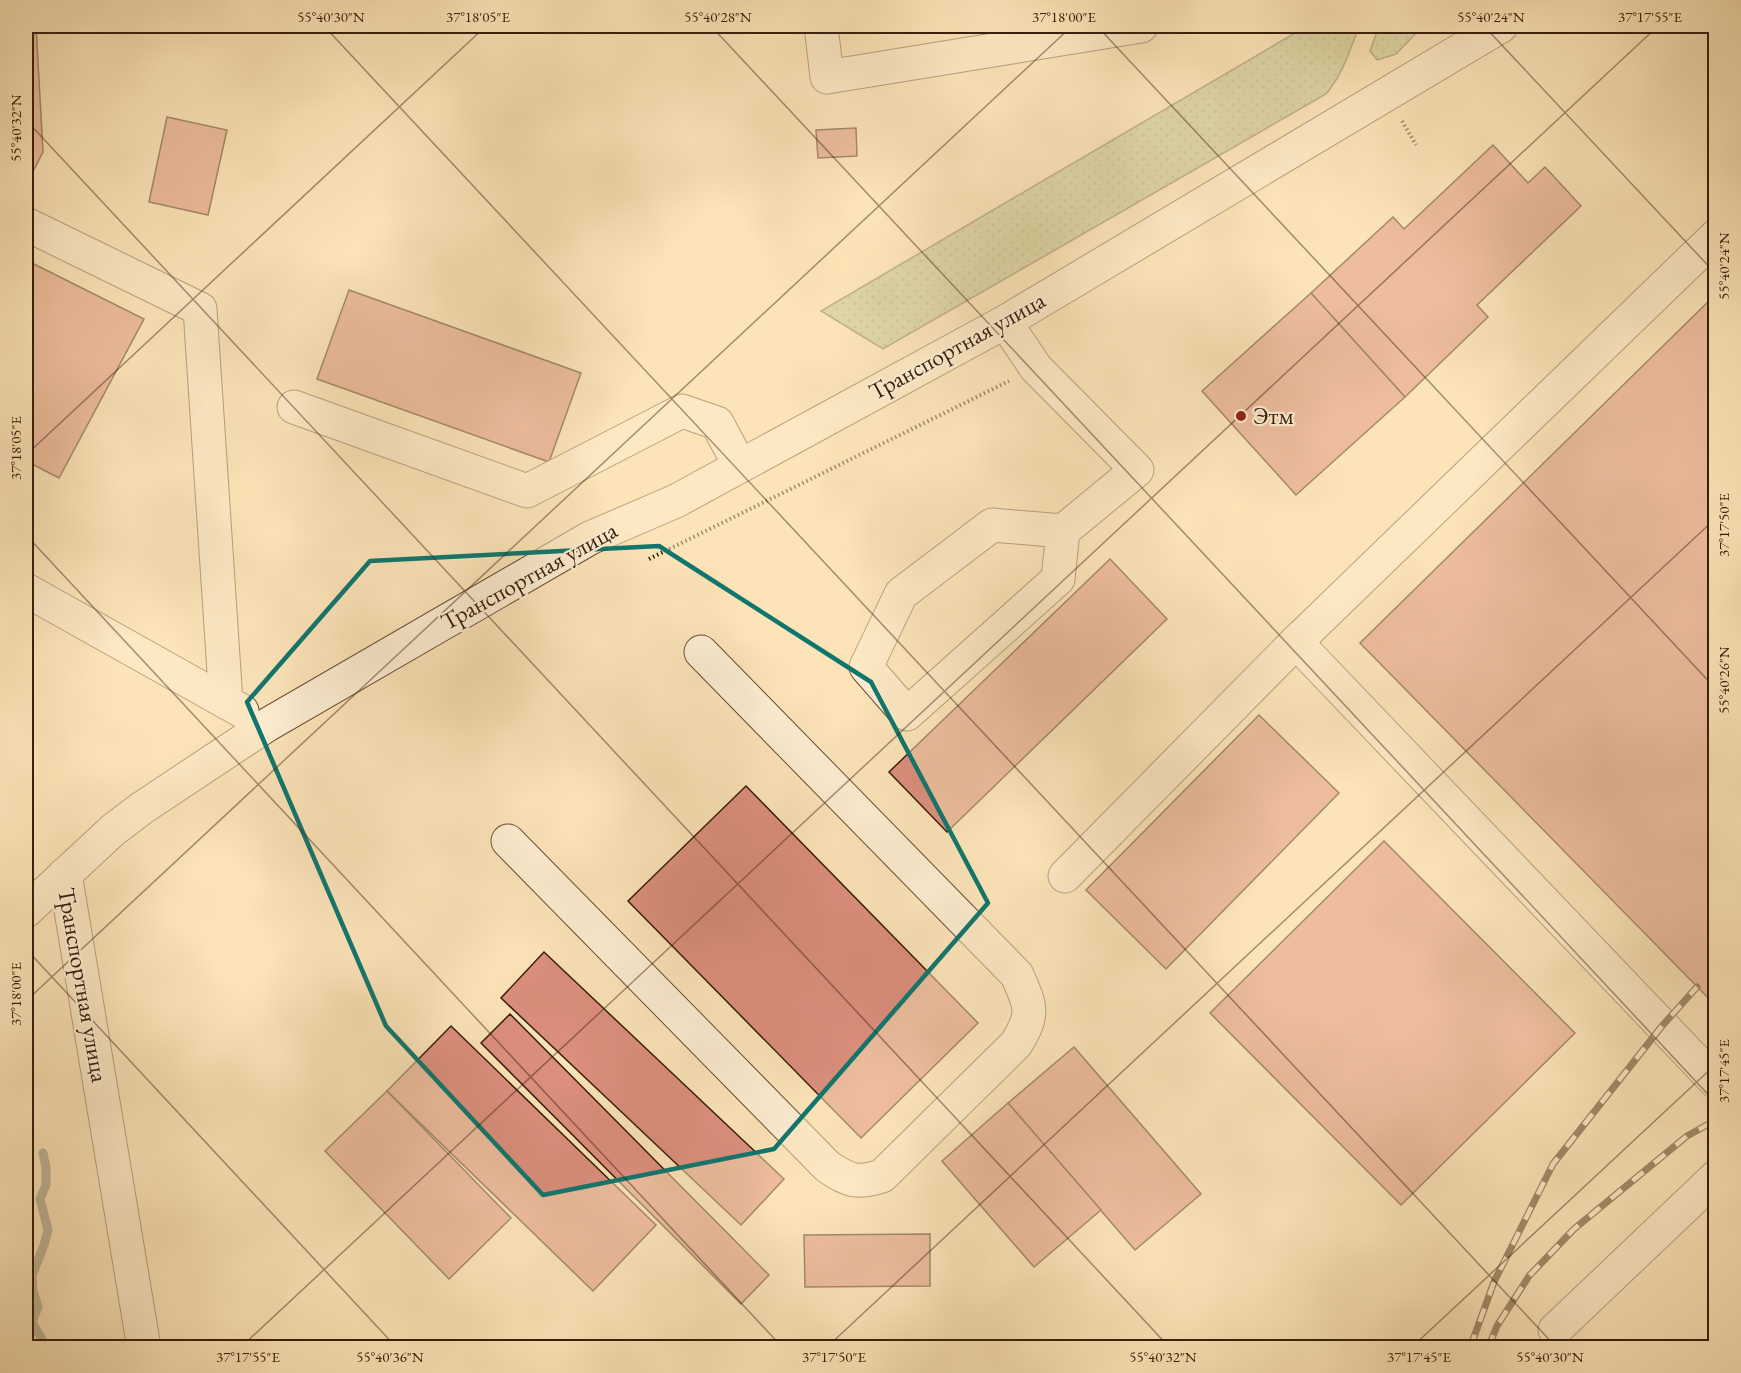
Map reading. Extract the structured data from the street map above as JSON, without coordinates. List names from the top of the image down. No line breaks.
{"streets":{"street":["Транспортная улица"]},"places":["Этм"],"coordinates":["55°40'30\"N","37°18'05\"E","55°40'28\"N","37°18'00\"E","55°40'24\"N","37°17'55\"E","55°40'32\"N","37°17'50\"E","55°40'26\"N","37°17'45\"E","55°40'36\"N"]}
